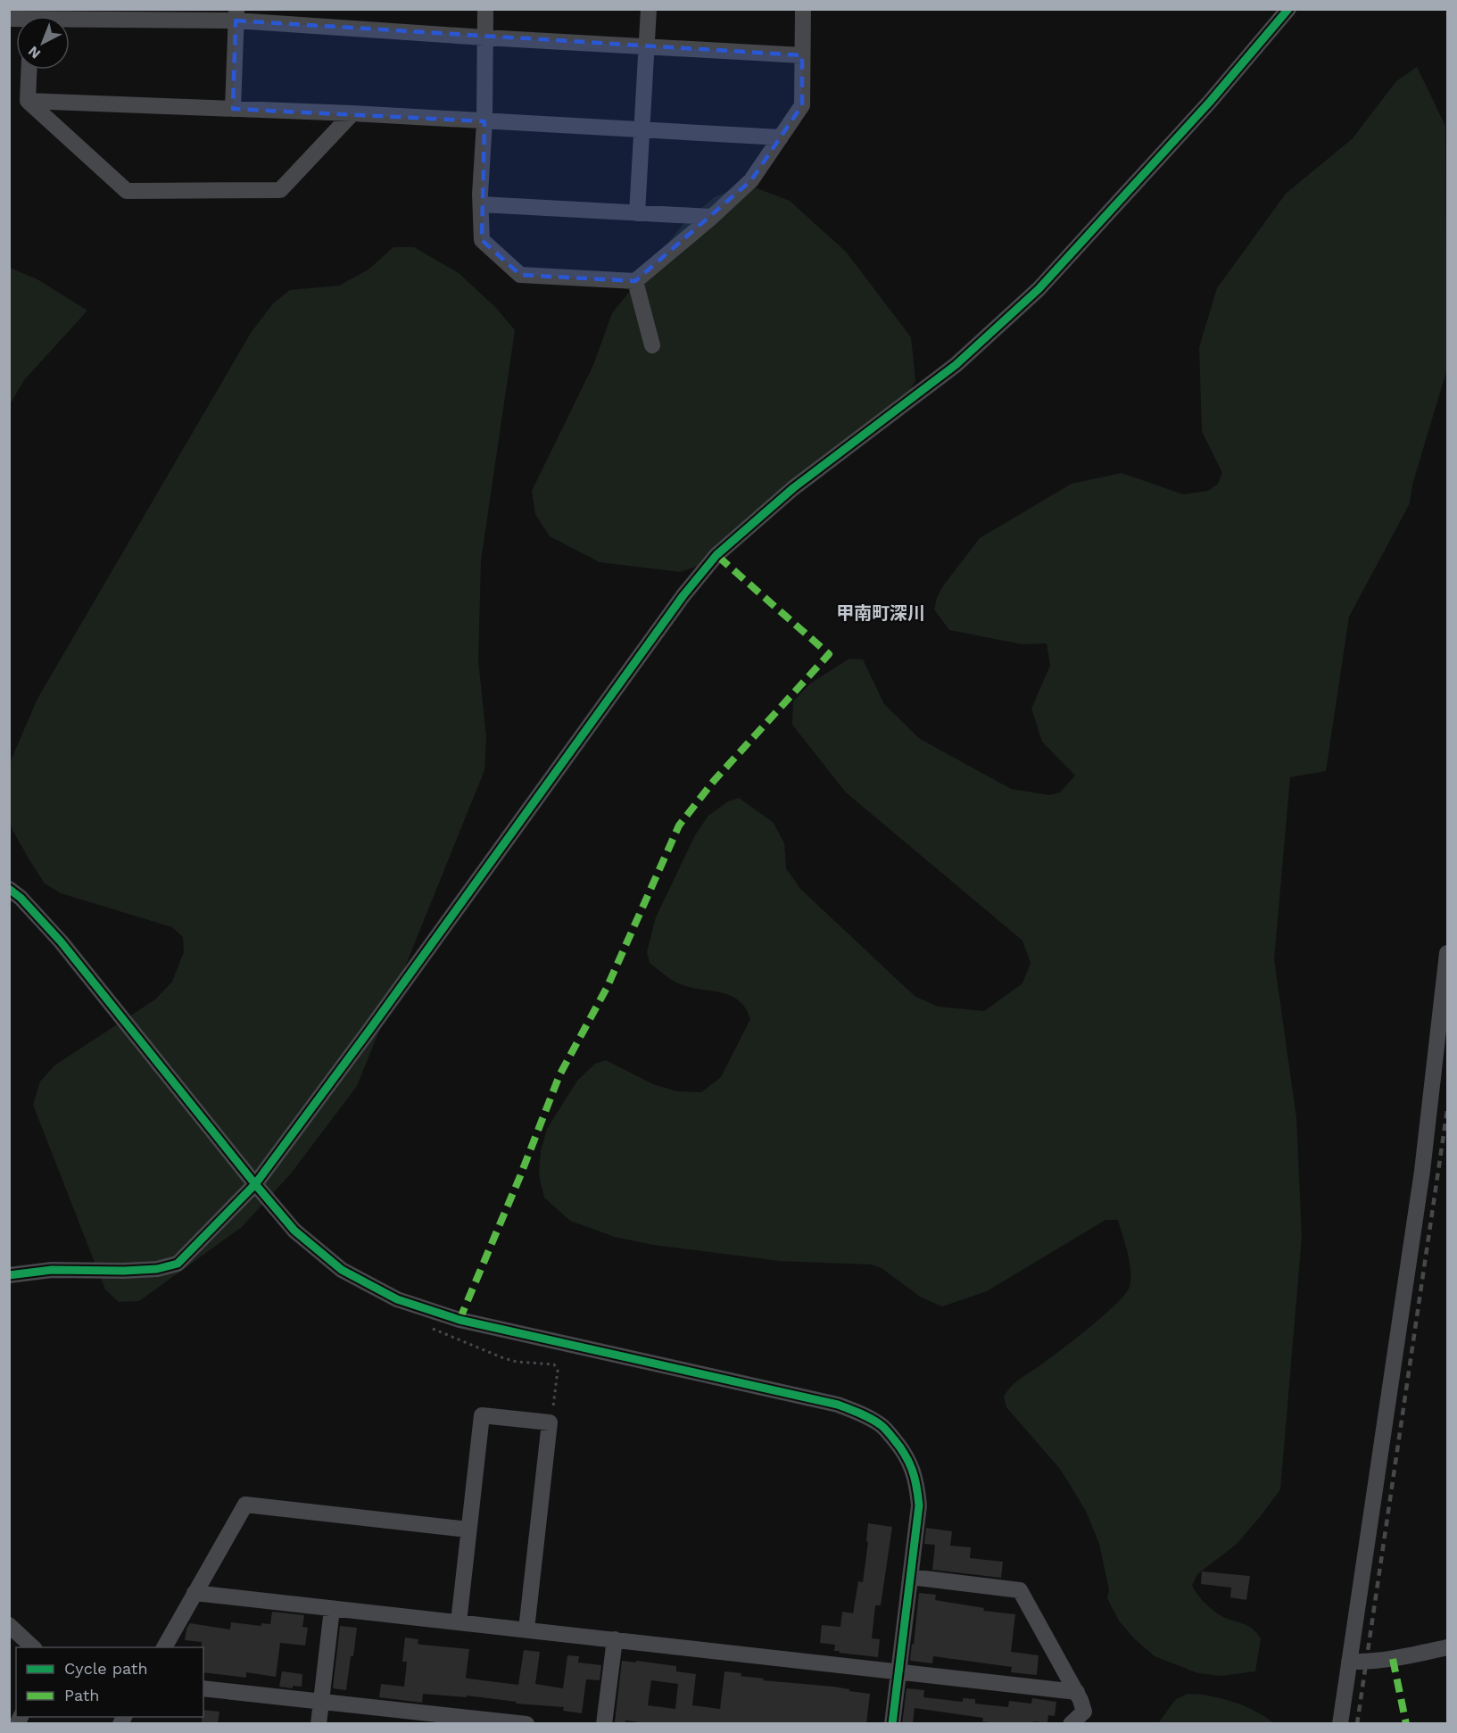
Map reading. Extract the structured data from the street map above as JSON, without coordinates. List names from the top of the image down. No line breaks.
{"districts":["甲南町深川"],"legend":["Cycle path","Path"],"north":"bottom left"}
